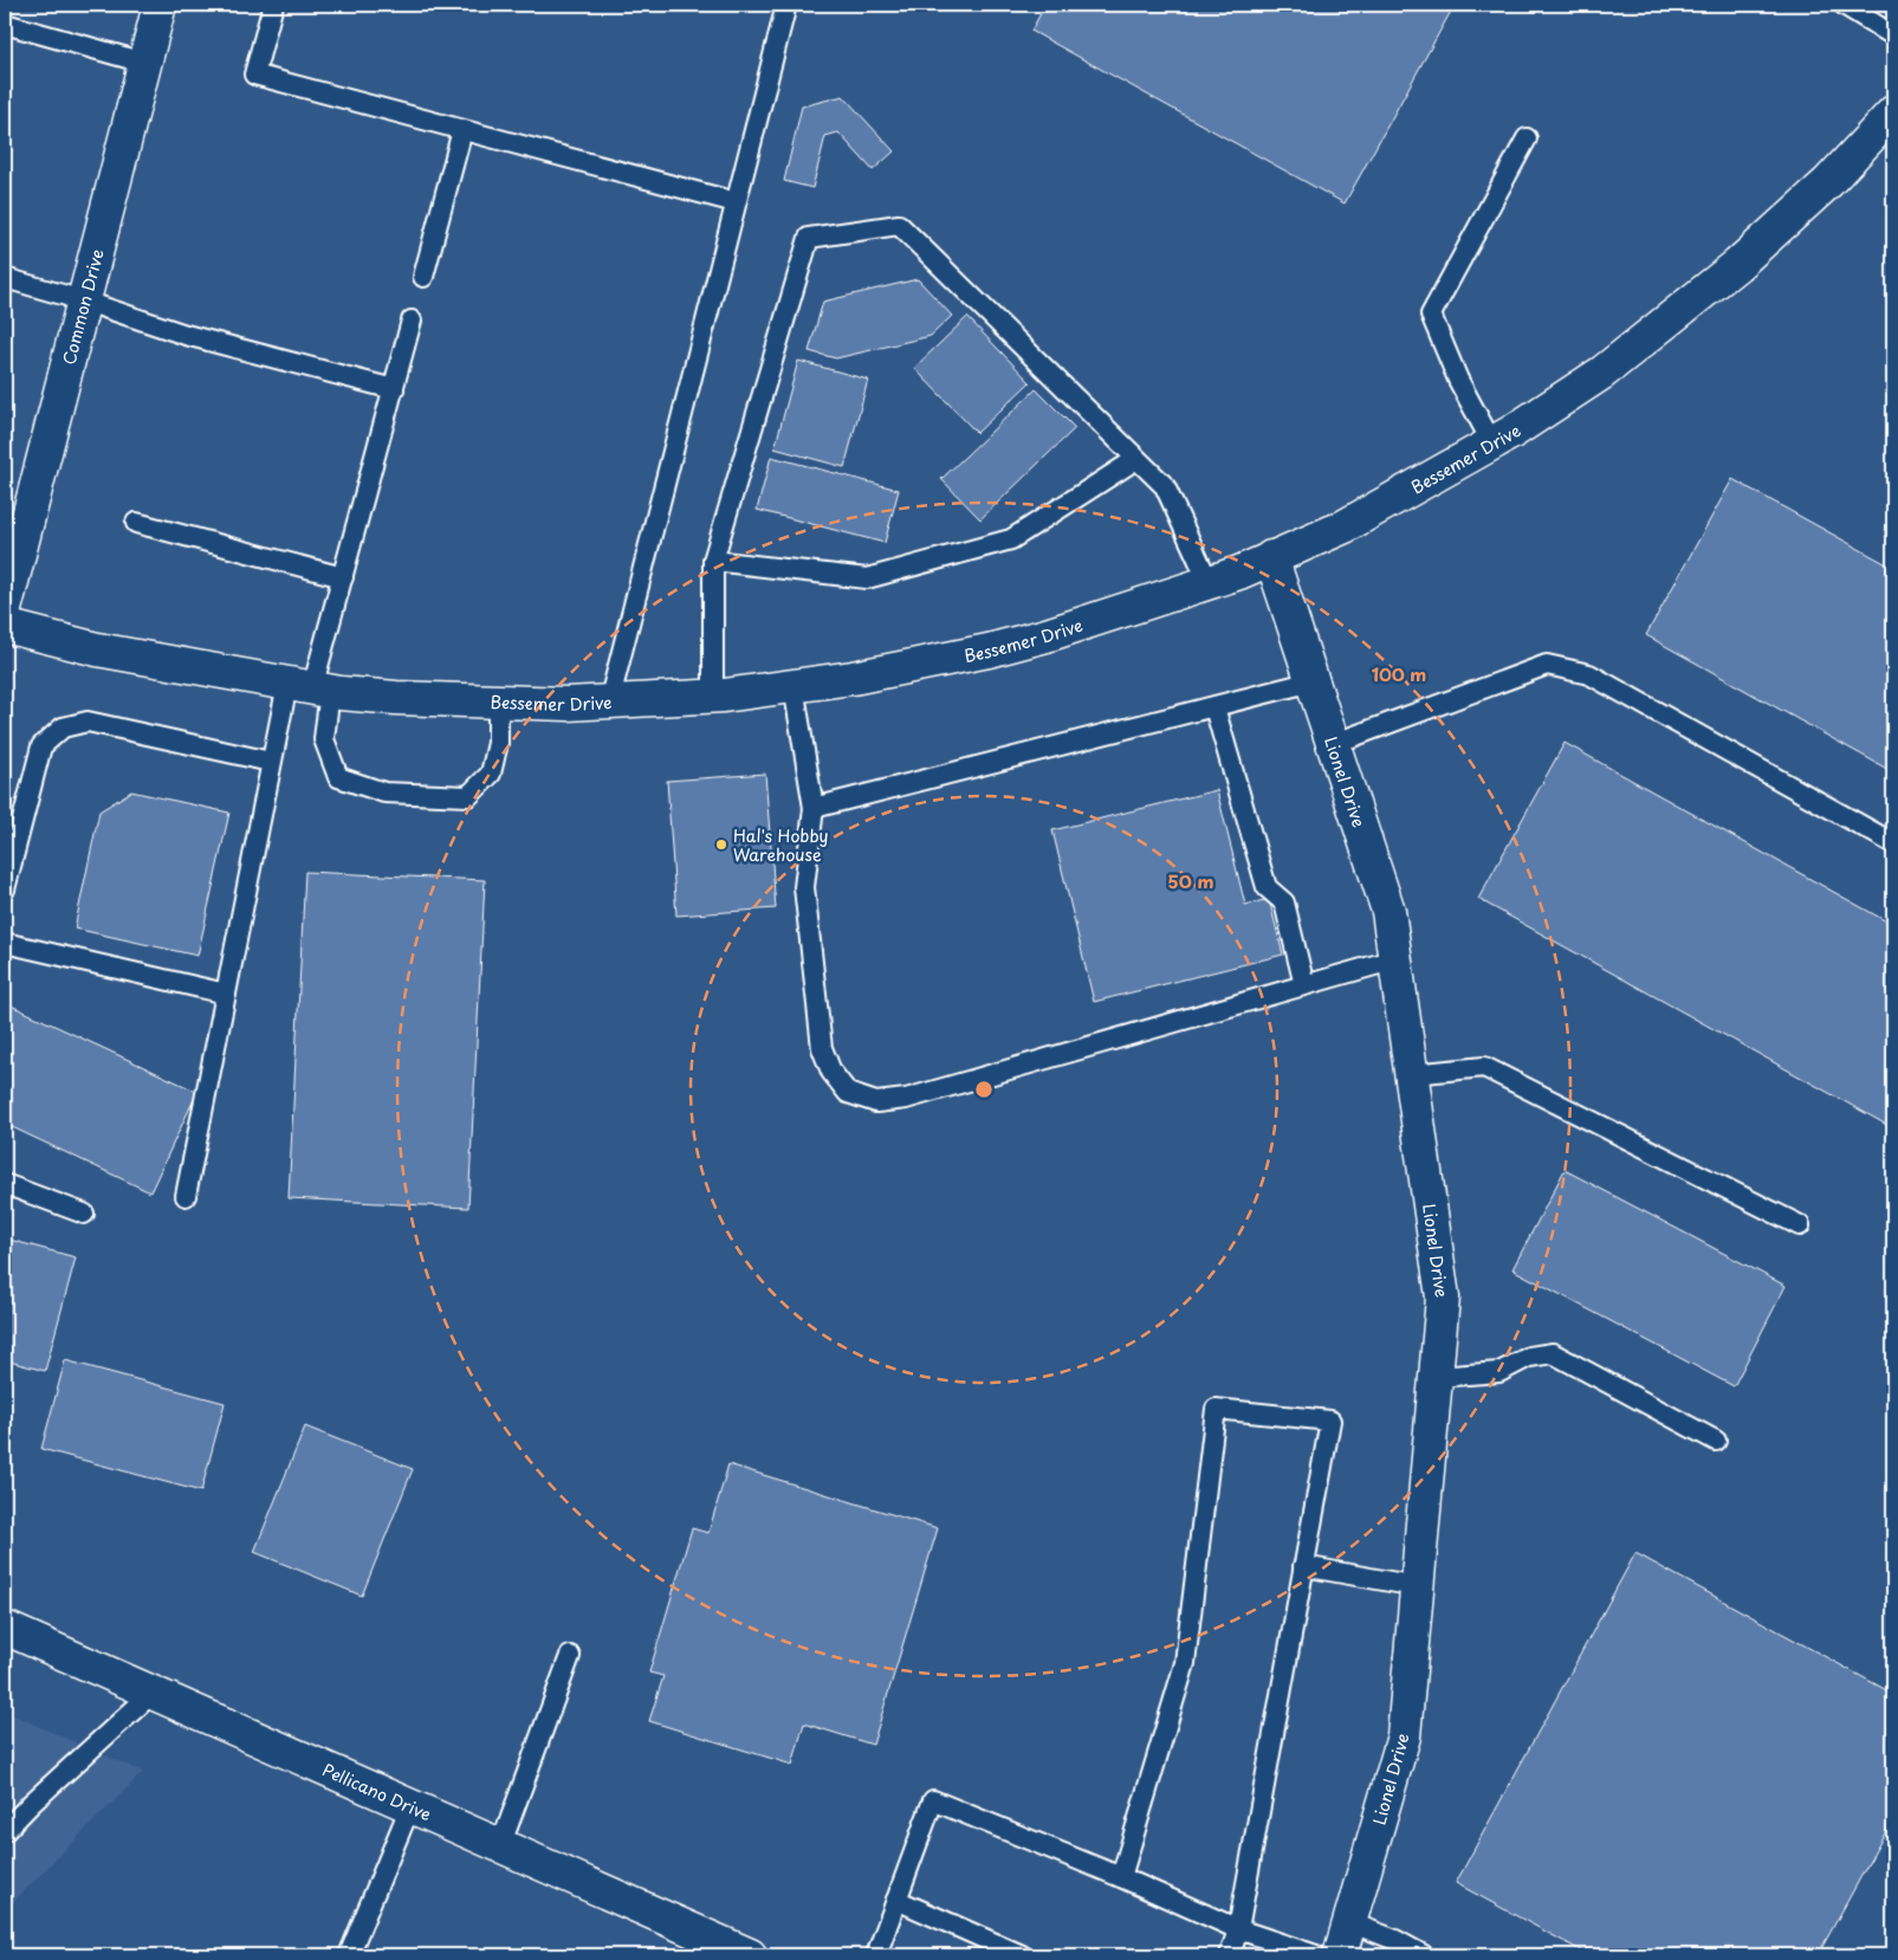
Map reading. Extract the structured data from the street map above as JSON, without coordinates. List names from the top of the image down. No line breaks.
{"streets":{"street":["Common Drive","Bessemer Drive","Lionel Drive","Pellicano Drive"]},"crossings":[["Bessemer Drive","Lionel Drive"]],"places":["Hal's Hobby Warehouse"],"rings":["100 m","50 m"]}
